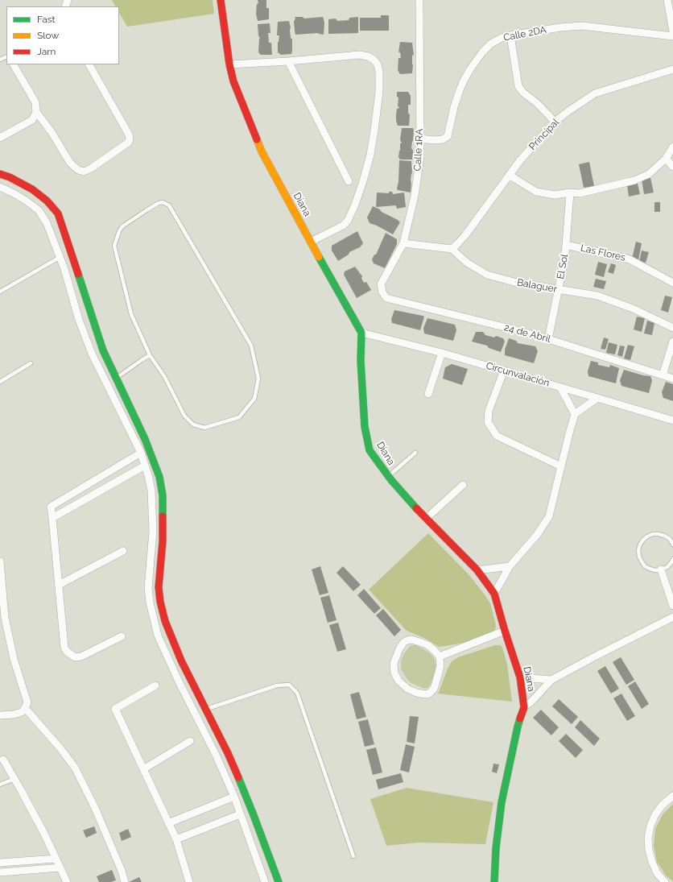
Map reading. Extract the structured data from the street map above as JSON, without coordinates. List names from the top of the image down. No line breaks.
{"streets":{"street":["Calle 2DA","Principal","Calle 1RA","Diana","Las Flores","El Sol","Balaguer","24 de Abril","Circunvalación"]},"crossings":[["Calle 2DA","Calle 1RA"],["Principal","Balaguer"],["Calle 1RA","24 de Abril"],["Diana","Circunvalación"],["Las Flores","El Sol"],["El Sol","Balaguer"],["El Sol","24 de Abril"]],"legend":["Fast","Slow","Jam"]}
